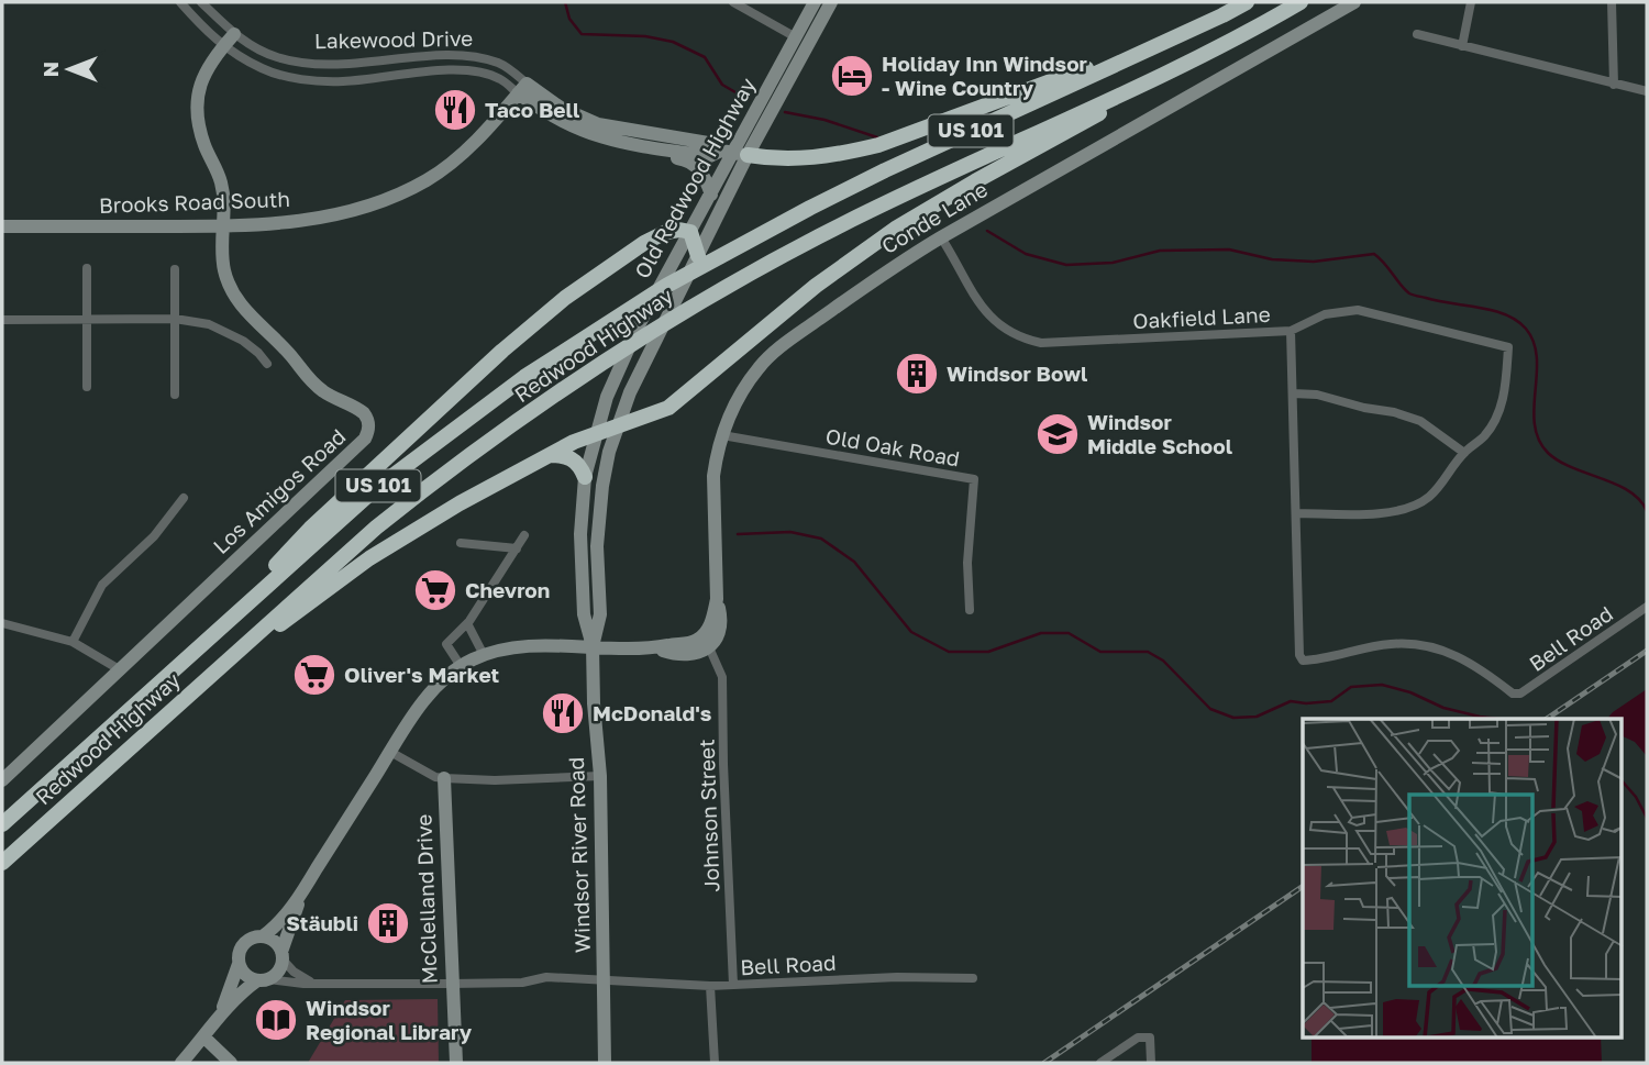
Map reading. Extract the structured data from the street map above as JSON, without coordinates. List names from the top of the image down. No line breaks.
{"streets":{"highway":["US 101","Redwood Highway"],"street":["Lakewood Drive","Old Redwood Highway","Brooks Road South","Conde Lane","Oakfield Lane","Old Oak Road","Los Amigos Road","Bell Road","Johnson Street","Windsor River Road","McClelland Drive"]},"crossings":[["Lakewood Drive","Old Redwood Highway"],["Lakewood Drive","Brooks Road South"],["Lakewood Drive","Los Amigos Road"],["Old Redwood Highway","Conde Lane"],["Old Redwood Highway","Windsor River Road"],["Brooks Road South","Los Amigos Road"],["Conde Lane","Oakfield Lane"],["Conde Lane","Old Oak Road"],["Conde Lane","Johnson Street"],["Conde Lane","Windsor River Road"],["Bell Road","Johnson Street"],["Bell Road","Windsor River Road"],["Bell Road","McClelland Drive"]],"places":{"hotel":["Holiday Inn Windsor - Wine Country"],"restaurant":["Taco Bell","McDonald's"],"building":["Windsor Bowl","Stäubli"],"school or university":["Windsor Middle School"],"supermarket":["Chevron","Oliver's Market"],"library":["Windsor Regional Library"]},"north":"left"}
